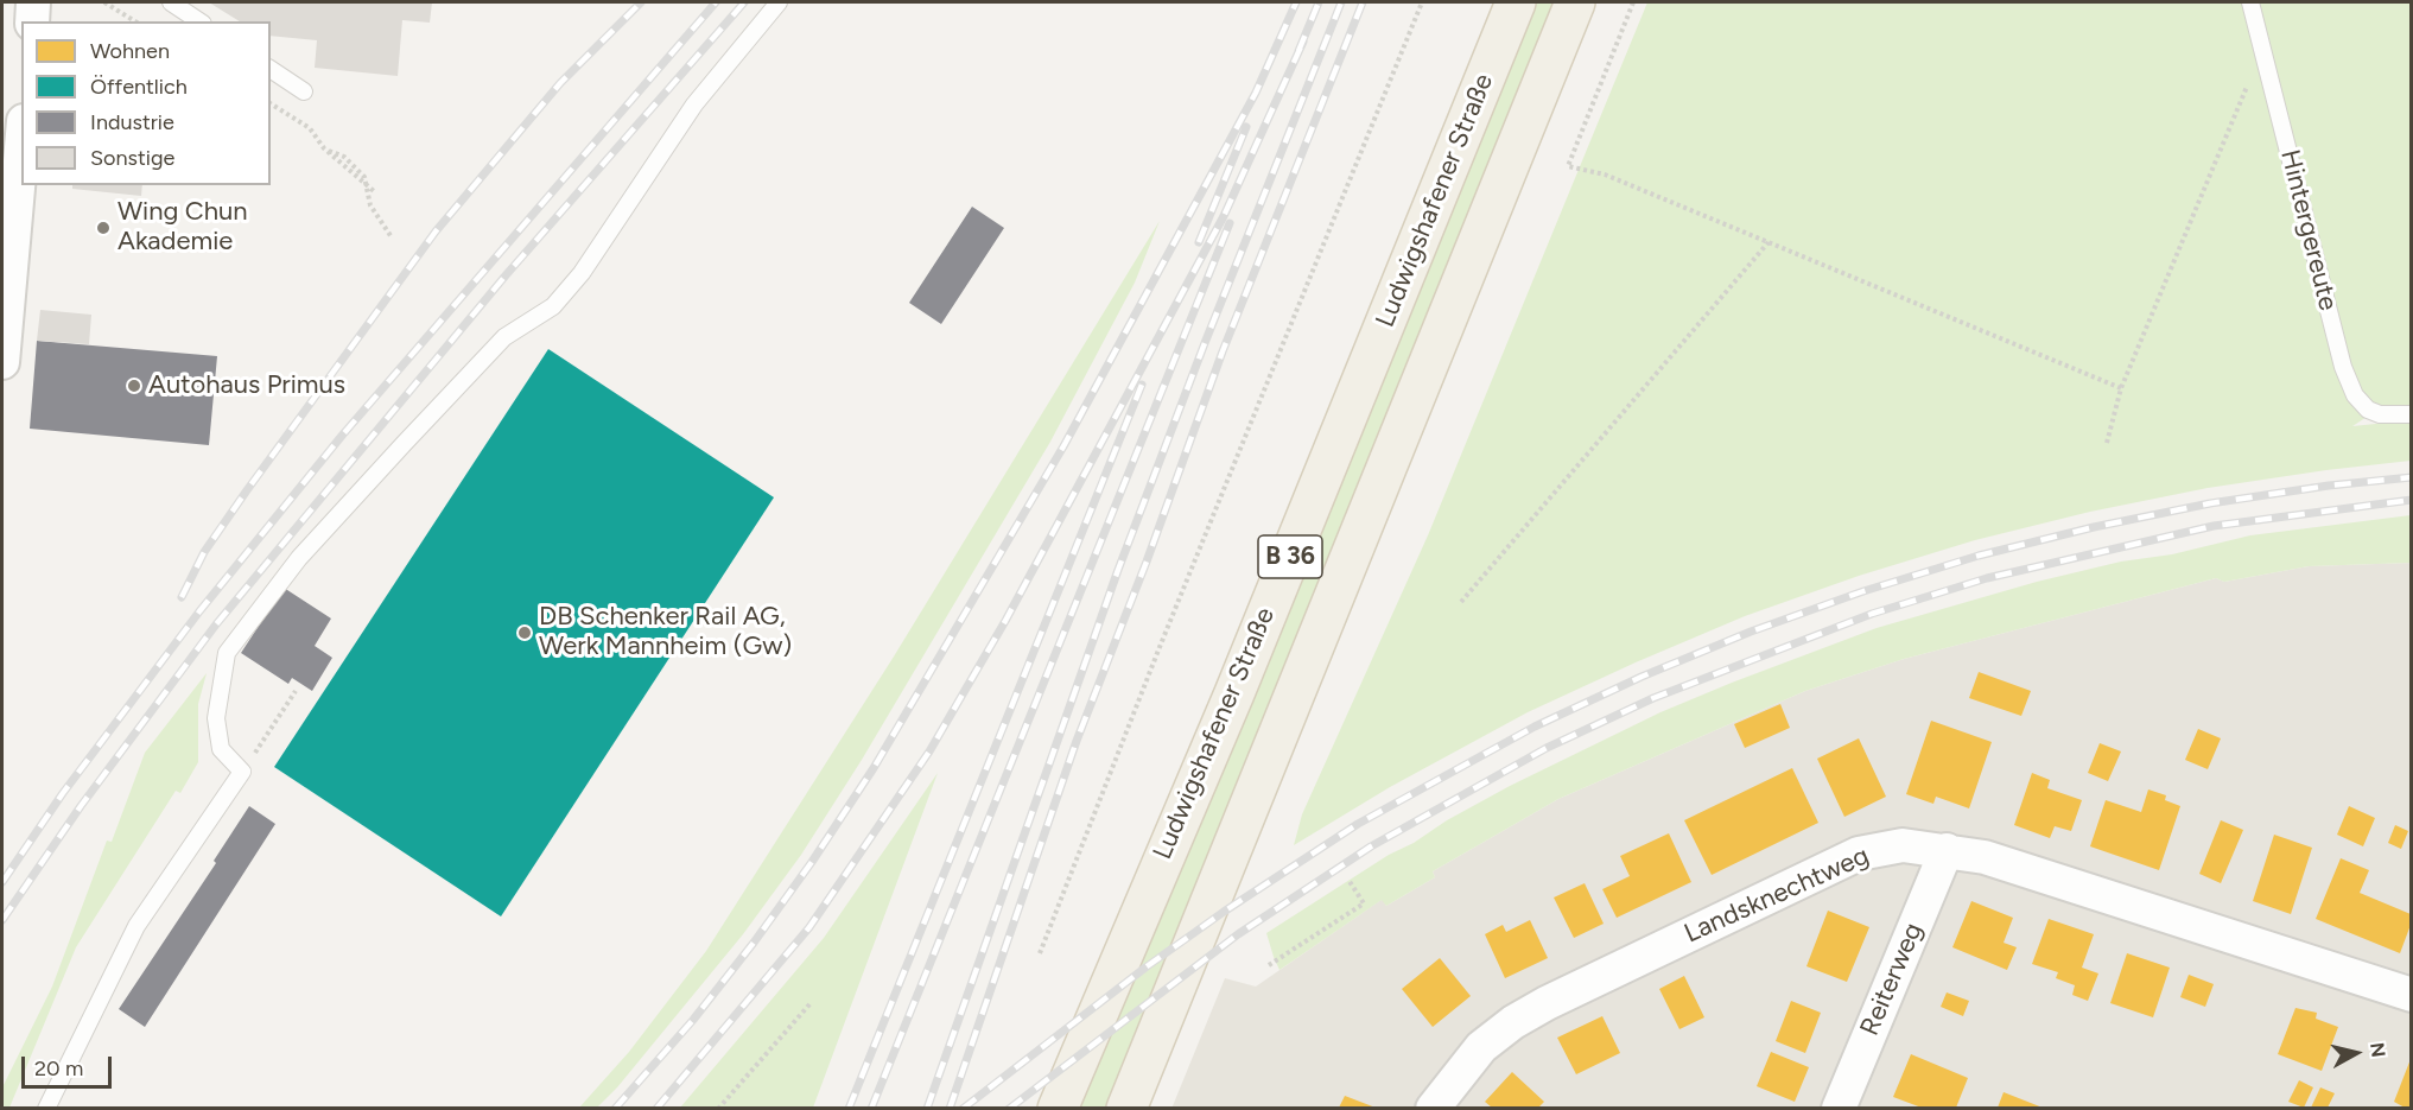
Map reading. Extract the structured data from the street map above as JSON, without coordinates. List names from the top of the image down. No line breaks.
{"streets":{"main road":["Ludwigshafener Straße","B 36"],"street":["Landsknechtweg","Reiterweg"],"lane":["Hintergereute"]},"crossings":[["Landsknechtweg","Reiterweg"]],"places":["Wing Chun Akademie","Autohaus Primus","DB Schenker Rail AG, Werk Mannheim (Gw)"],"legend":["Wohnen","Öffentlich","Industrie","Sonstige"],"scale_bar":"20 m","north":"right"}
